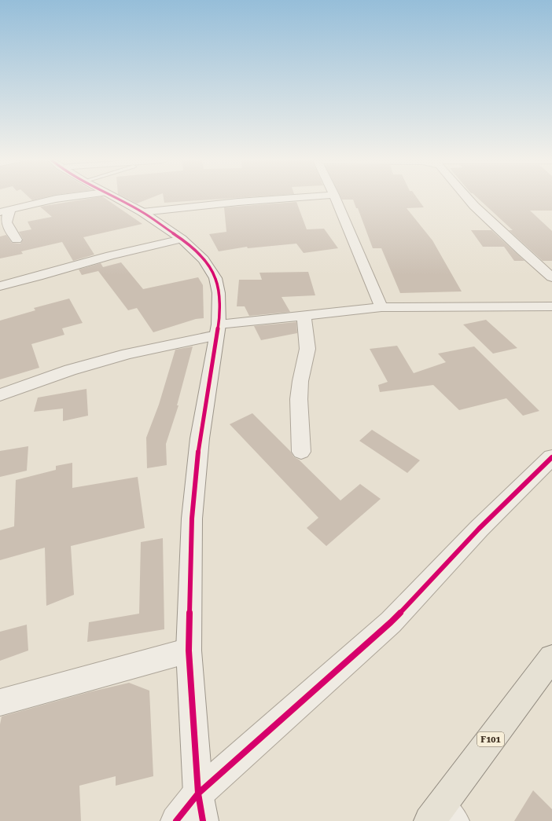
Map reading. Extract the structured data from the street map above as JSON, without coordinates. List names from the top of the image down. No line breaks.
{"streets":{"main road":["F101"]}}
